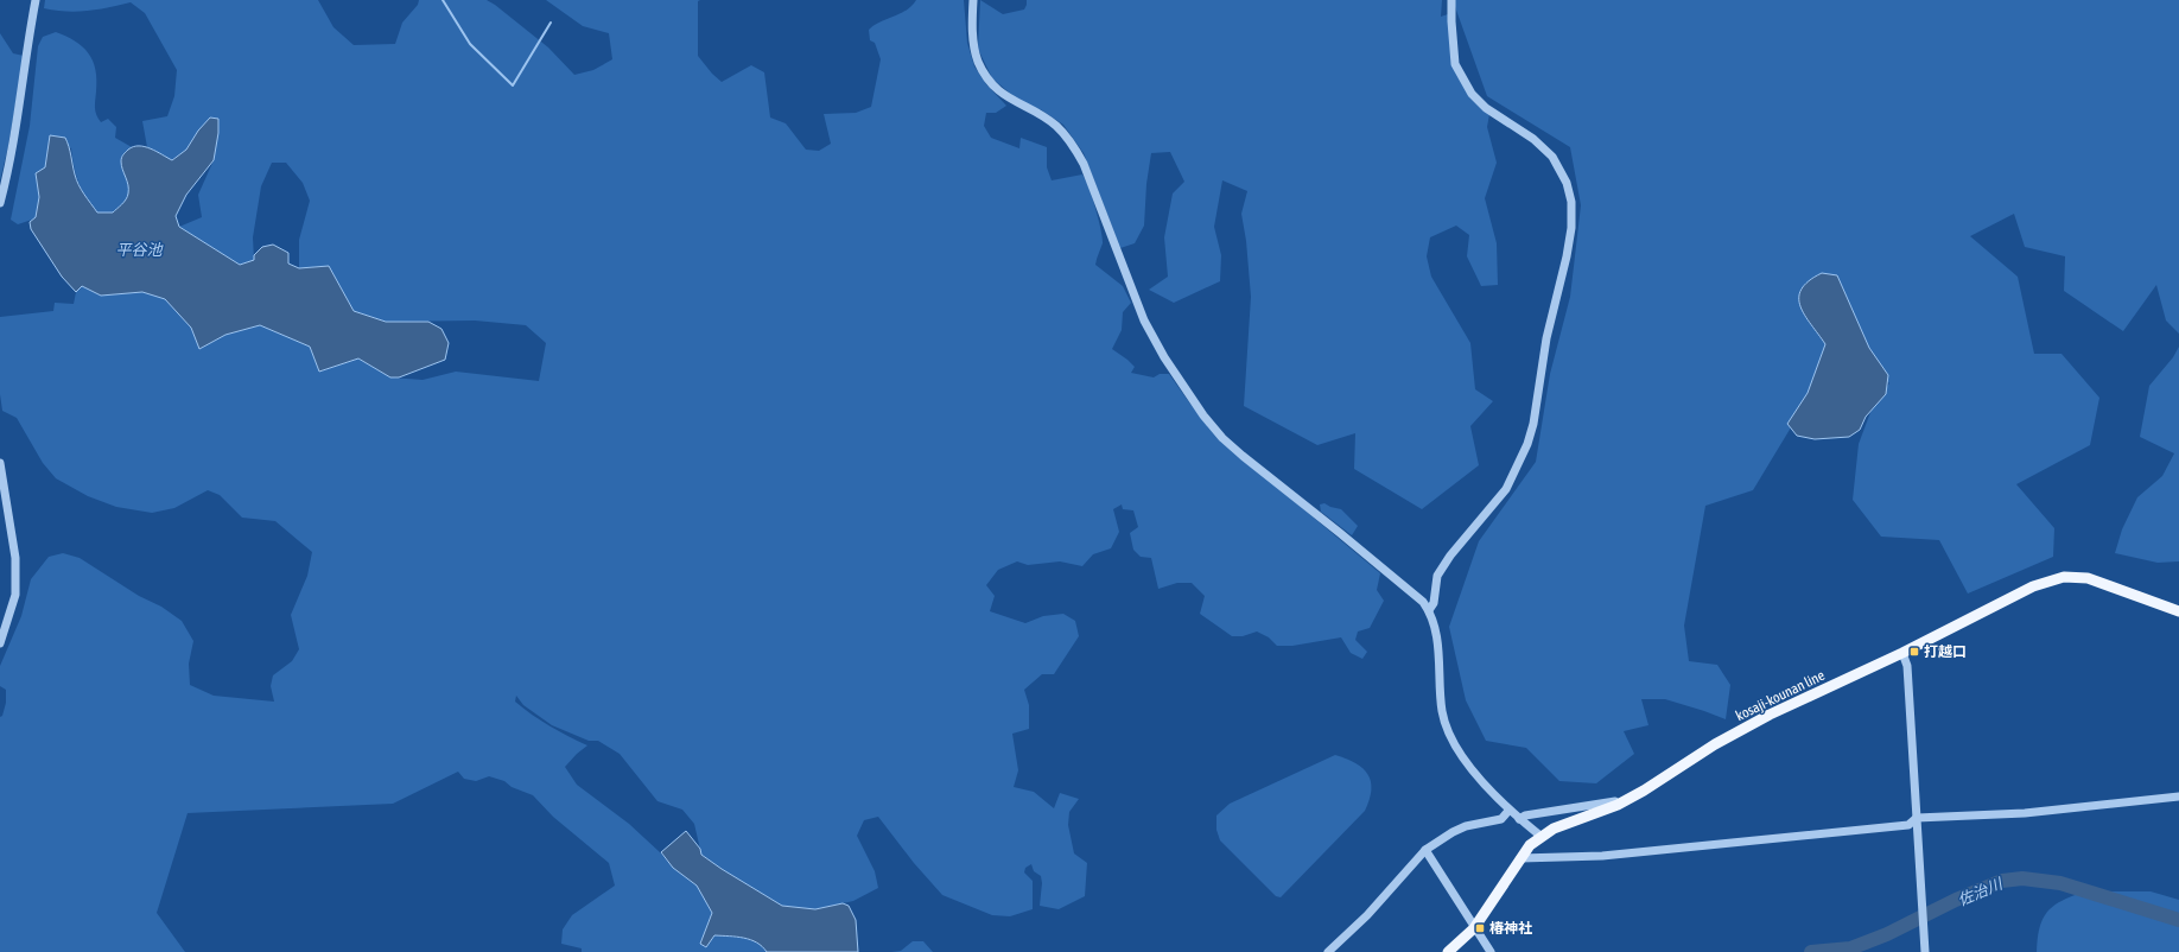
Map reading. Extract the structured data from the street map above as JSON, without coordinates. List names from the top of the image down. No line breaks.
{"streets":{"main road":["kosaji-kounan line"]},"water":["平谷池","佐治川"],"places":{"transit":["打越口","椿神社"]}}
